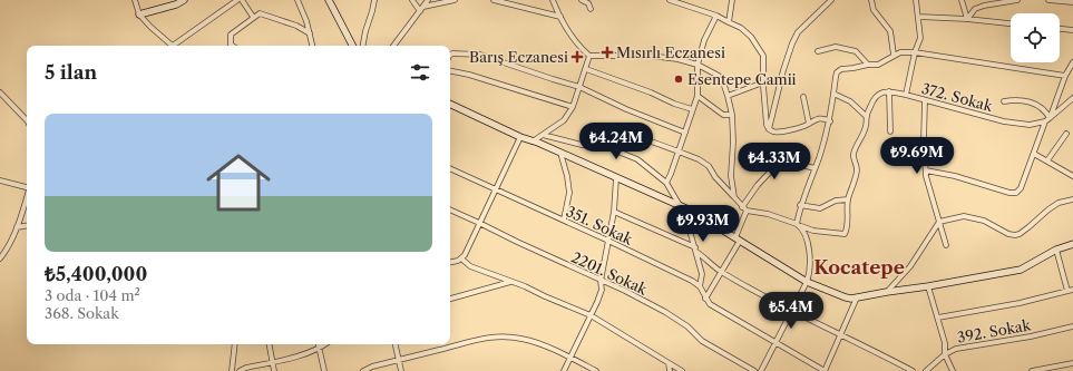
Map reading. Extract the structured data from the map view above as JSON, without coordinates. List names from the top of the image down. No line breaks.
{"streets":{"street":["372. Sokak","351. Sokak","2201. Sokak","392. Sokak"]},"districts":["Kocatepe"],"places":{"health":["Mısırlı Eczanesi","Barış Eczanesi"],"other":["Esentepe Camii"]},"page":{"heading":"5 ilan","list":[{"name":"₺5,400,000","note":"3 oda · 104 m² · 368. Sokak"}],"price":["₺4.24M","₺9.69M","₺4.33M","₺9.93M","₺5.4M"]}}
